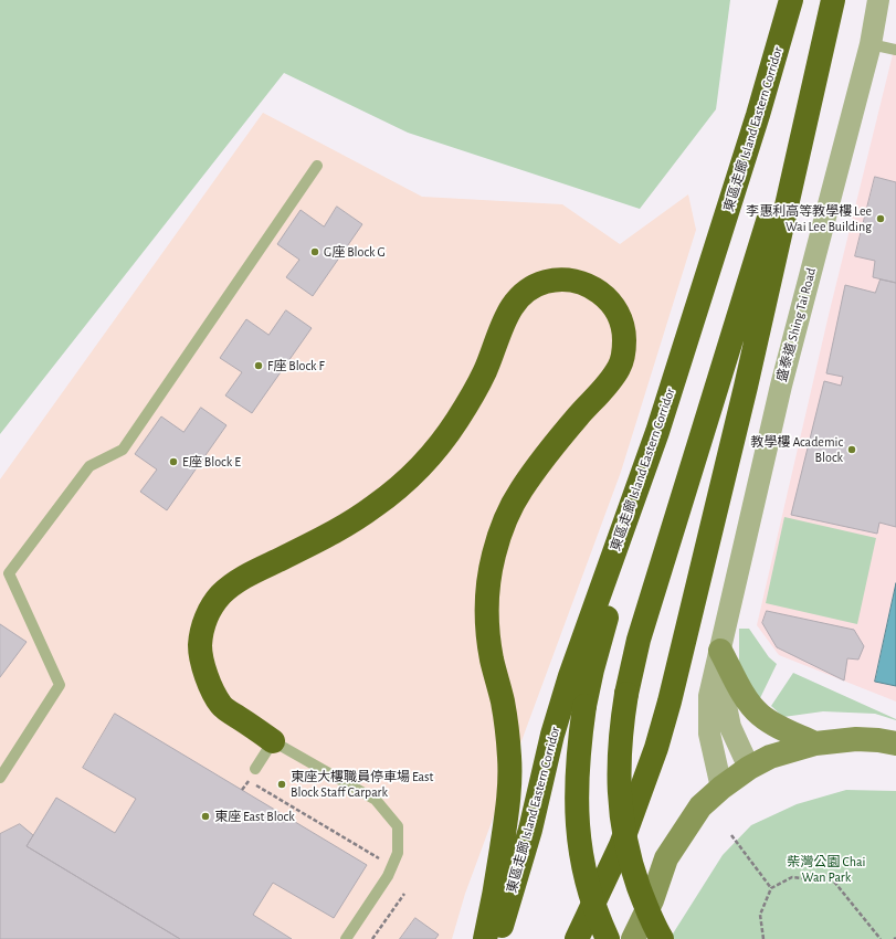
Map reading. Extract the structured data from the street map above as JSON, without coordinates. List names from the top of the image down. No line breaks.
{"streets":{"highway":["東區走廊 Island Eastern Corridor"],"street":["盛泰道 Shing Tai Road"]},"parks":["柴灣公園 Chai Wan Park"],"places":["李惠利高等教學樓 Lee Wai Lee Building","G座 Block G","F座 Block F","教學樓 Academic Block","E座 Block E","東座大樓職員停車場 East Block Staff Carpark","東座 East Block"]}
